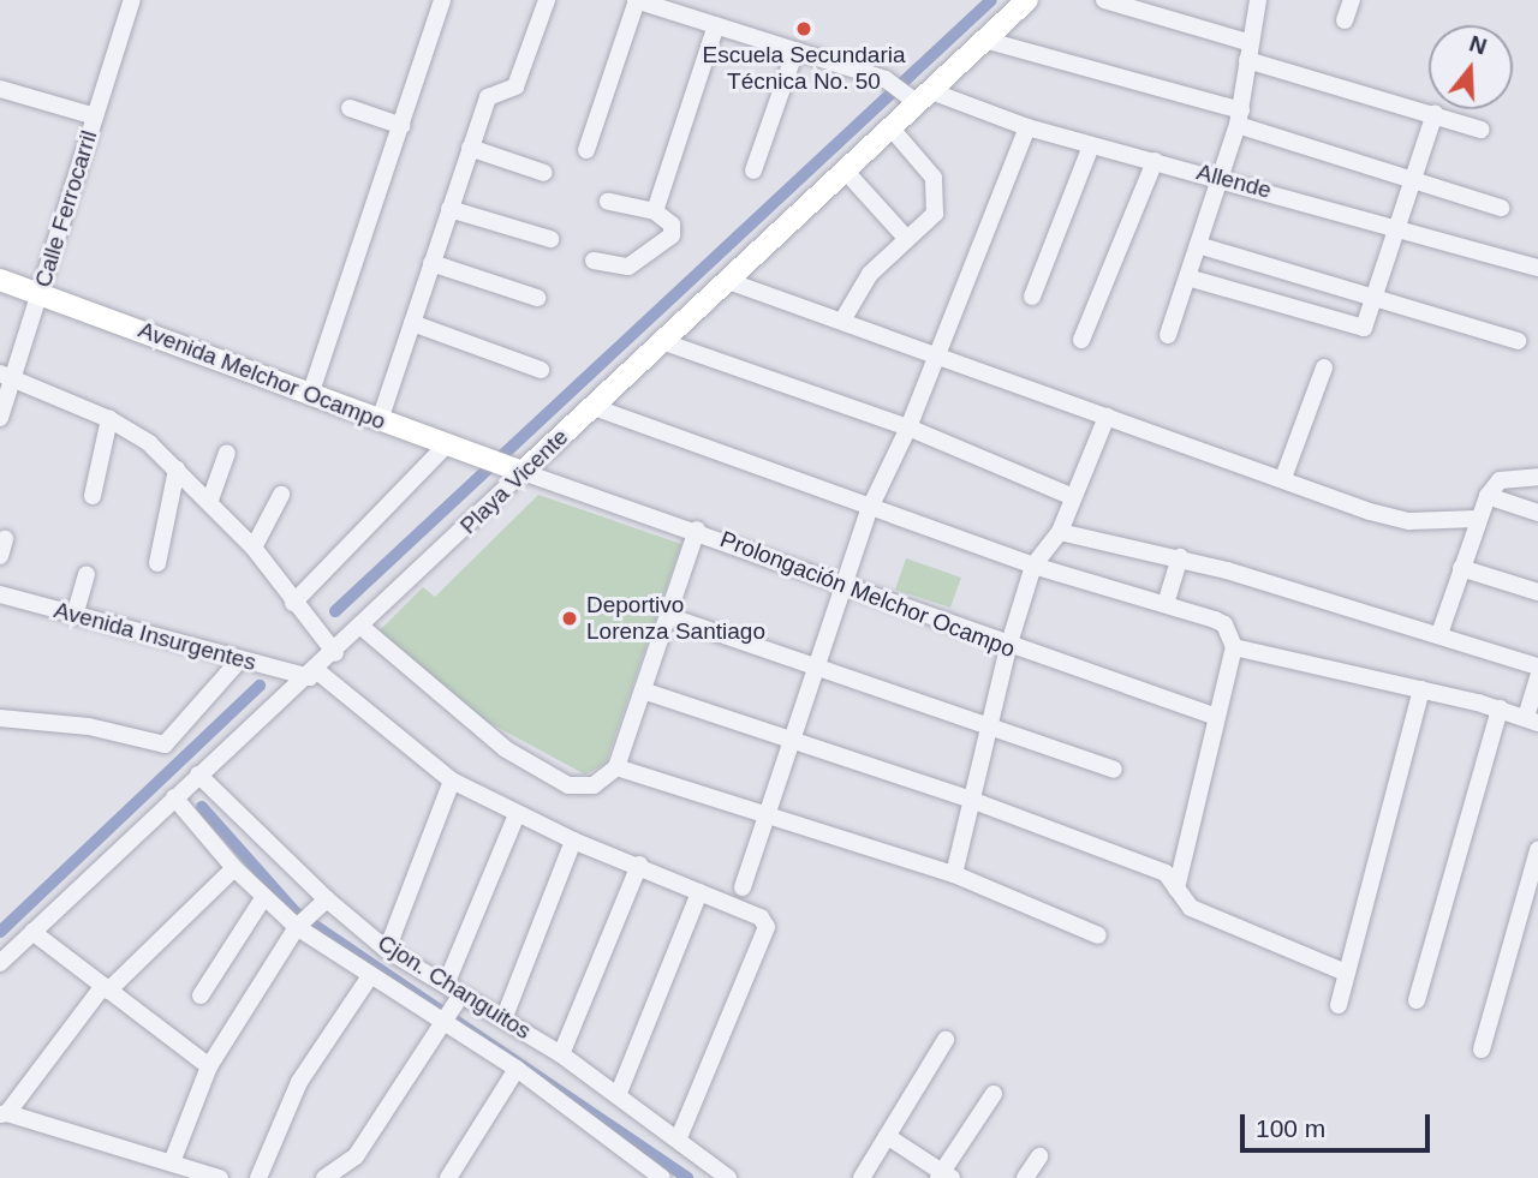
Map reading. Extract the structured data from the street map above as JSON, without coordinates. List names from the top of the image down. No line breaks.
{"streets":{"main road":["Avenida Melchor Ocampo","Playa Vicente"],"street":["Allende","Calle Ferrocarril","Prolongación Melchor Ocampo","Avenida Insurgentes","Cjon. Changuitos"]},"crossings":[["Allende","Playa Vicente"],["Calle Ferrocarril","Avenida Melchor Ocampo"],["Avenida Melchor Ocampo","Playa Vicente"],["Avenida Melchor Ocampo","Prolongación Melchor Ocampo"],["Playa Vicente","Prolongación Melchor Ocampo"],["Playa Vicente","Avenida Insurgentes"],["Playa Vicente","Cjon. Changuitos"]],"places":["Escuela Secundaria Técnica No. 50","Deportivo Lorenza Santiago"],"scale_bar":"100 m","north":"top"}
